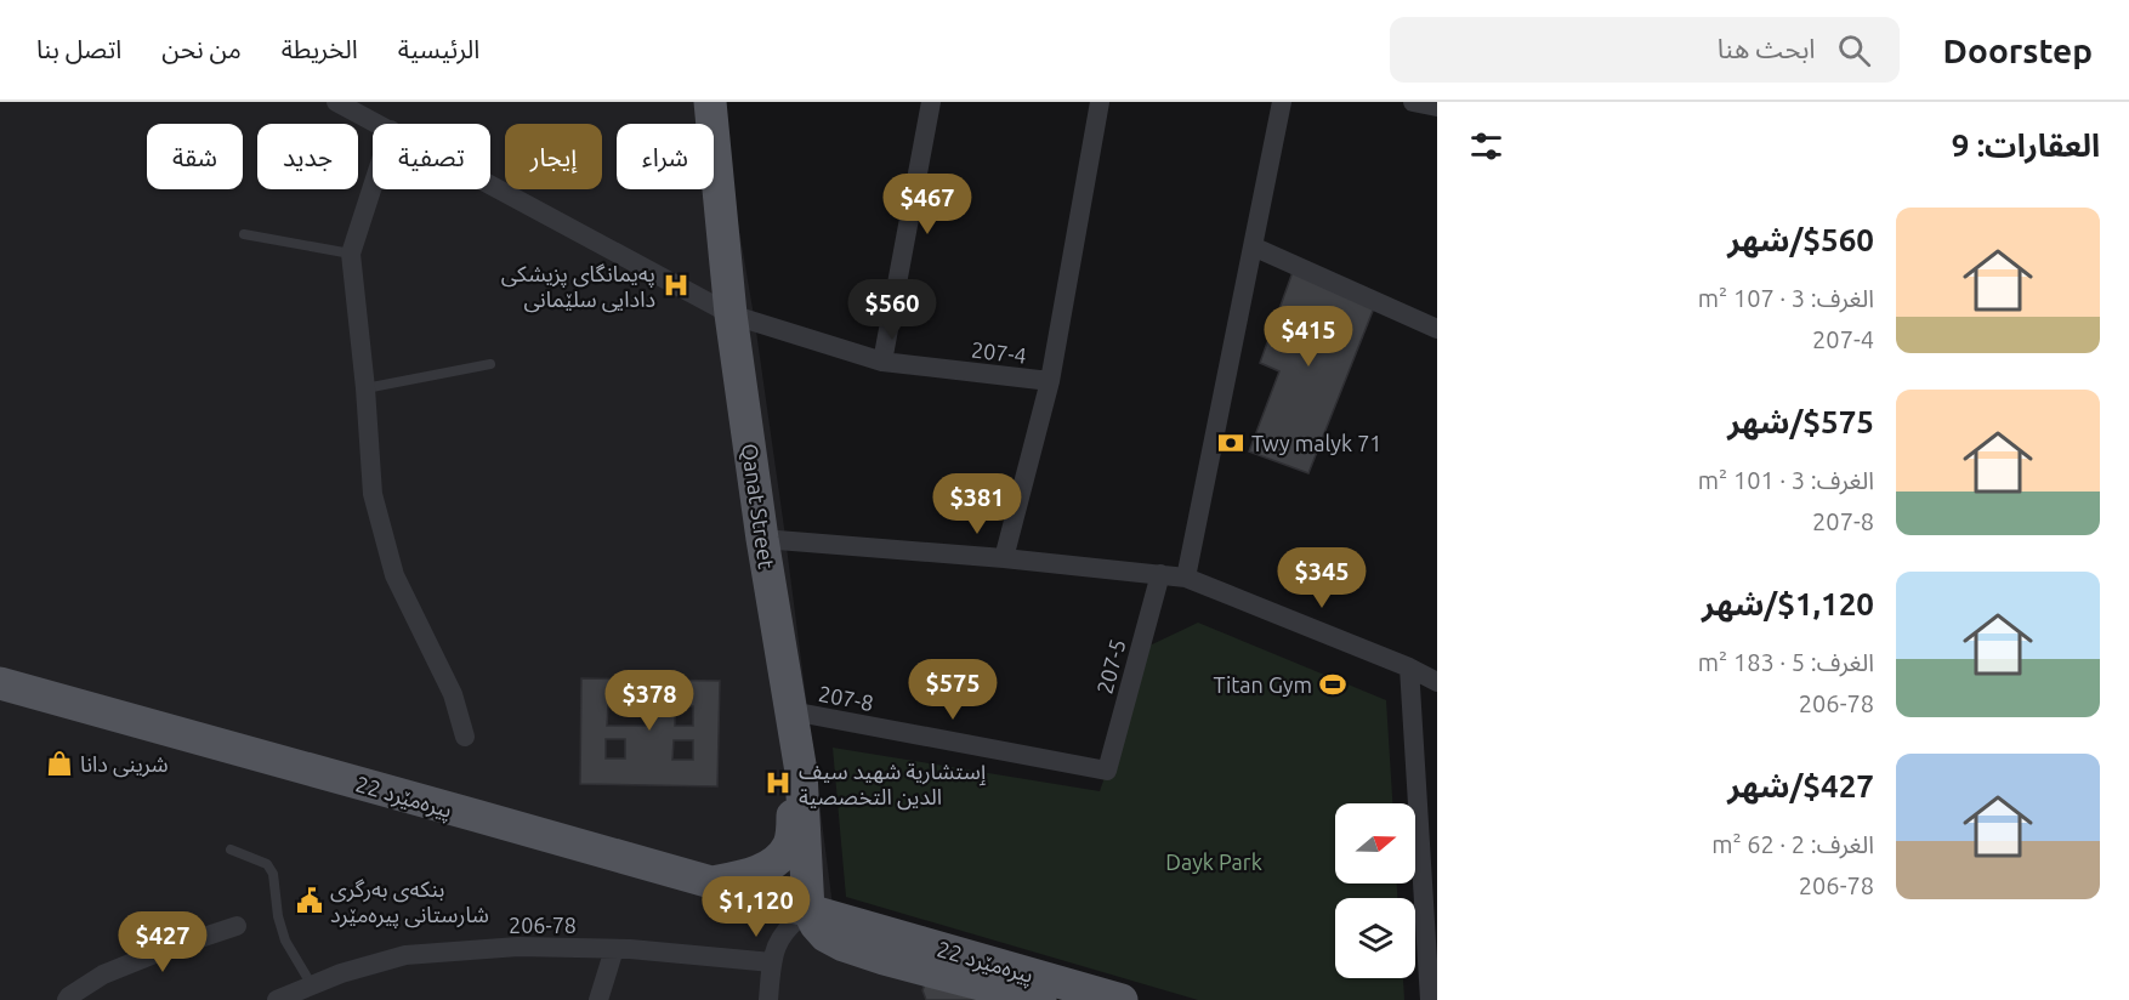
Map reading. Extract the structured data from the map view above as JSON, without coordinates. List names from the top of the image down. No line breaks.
{"streets":{"main road":["Qanat Street","22 پیرەمێرد"],"street":["207-4","207-5","207-8","206-78"]},"crossings":[["207-4","Qanat Street"],["Qanat Street","207-8"],["Qanat Street","22 پیرەمێرد"],["207-5","207-8"]],"parks":["Dayk Park"],"places":{"hospital":["پەیمانگای پزیشکی دادایی سلێمانی","ٳستشارية شهيد سیف الدين التخصصية"],"bank":["Twy malyk 71"],"sports":["Titan Gym"],"shop":["شرینی دانا"],"public building":["بنکەی بەرگری شارستانی پیرەمێرد"]},"north":"right","page":{"header":"Doorstep","search":"ابحث هنا","nav":["الرئيسية","الخريطة","من نحن","اتصل بنا"],"heading":"العقارات: 9","chip":["شراء","إيجار","تصفية","جديد","شقة"],"price":["$467","$560","$415","$381","$345","$575","$378","$1,120","$427"],"list":[{"name":"$560/شهر","note":"الغرف: 3 · 107 m² · 207-4"},{"name":"$575/شهر","note":"الغرف: 3 · 101 m² · 207-8"},{"name":"$1,120/شهر","note":"الغرف: 5 · 183 m² · 206-78"},{"name":"$427/شهر","note":"الغرف: 2 · 62 m² · 206-78"}]}}
